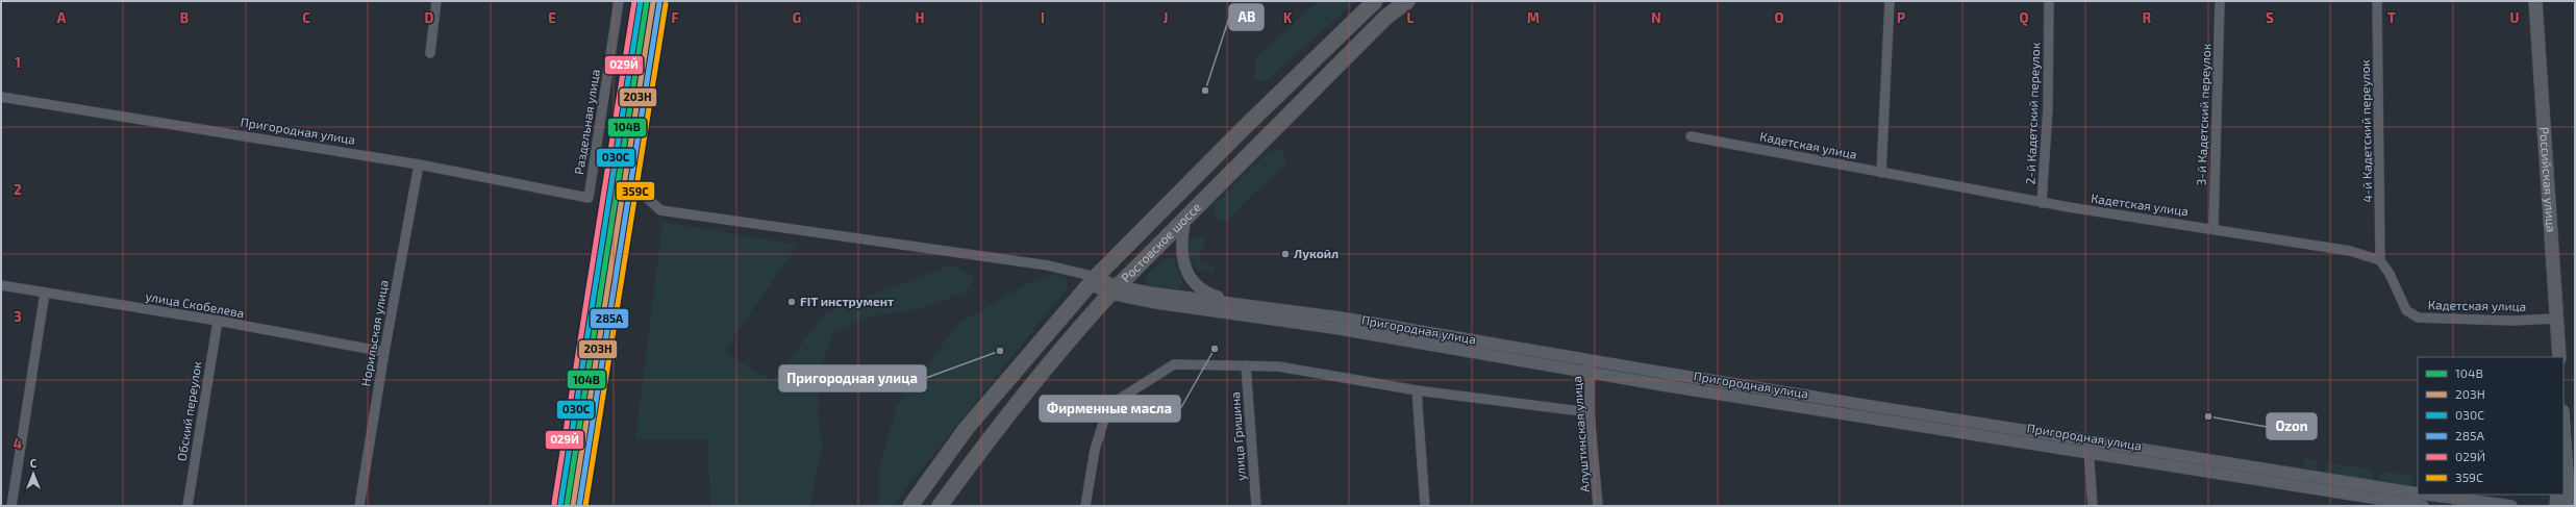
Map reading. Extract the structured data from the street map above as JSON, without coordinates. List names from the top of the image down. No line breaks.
{"streets":{"highway":["Ростовское шоссе"],"main road":["Российская улица"],"street":["2-й Кадетский переулок","3-й Кадетский переулок","Раздельная улица","Пригородная улица","4-й Кадетский переулок","Кадетская улица","улица Скобелева","Норильская улица","Обский переулок","Алуштинская улица","улица Гришина"]},"crossings":[["2-й Кадетский переулок","Кадетская улица"],["3-й Кадетский переулок","Кадетская улица"],["Раздельная улица","Пригородная улица"],["Пригородная улица","Ростовское шоссе"],["Пригородная улица","Норильская улица"],["Пригородная улица","Алуштинская улица"],["4-й Кадетский переулок","Кадетская улица"],["Кадетская улица","Российская улица"],["улица Скобелева","Норильская улица"],["улица Скобелева","Обский переулок"]],"places":["АВ","Лукойл","FIT инструмент","Фирменные масла","Пригородная улица","Ozon"],"lines":["transit line 104В","transit line 030C","transit line 029Й","transit line 203Н","transit line 285А","transit line 359С"],"legend":["104В","203Н","030C","285А","029Й","359С"],"north":"top","grid":{"columns":["A","B","C","D","E","F","G","H","I","J","K","L","M","N","O","P","Q","R","S","T","U"],"rows":["1","2","3","4"]}}
